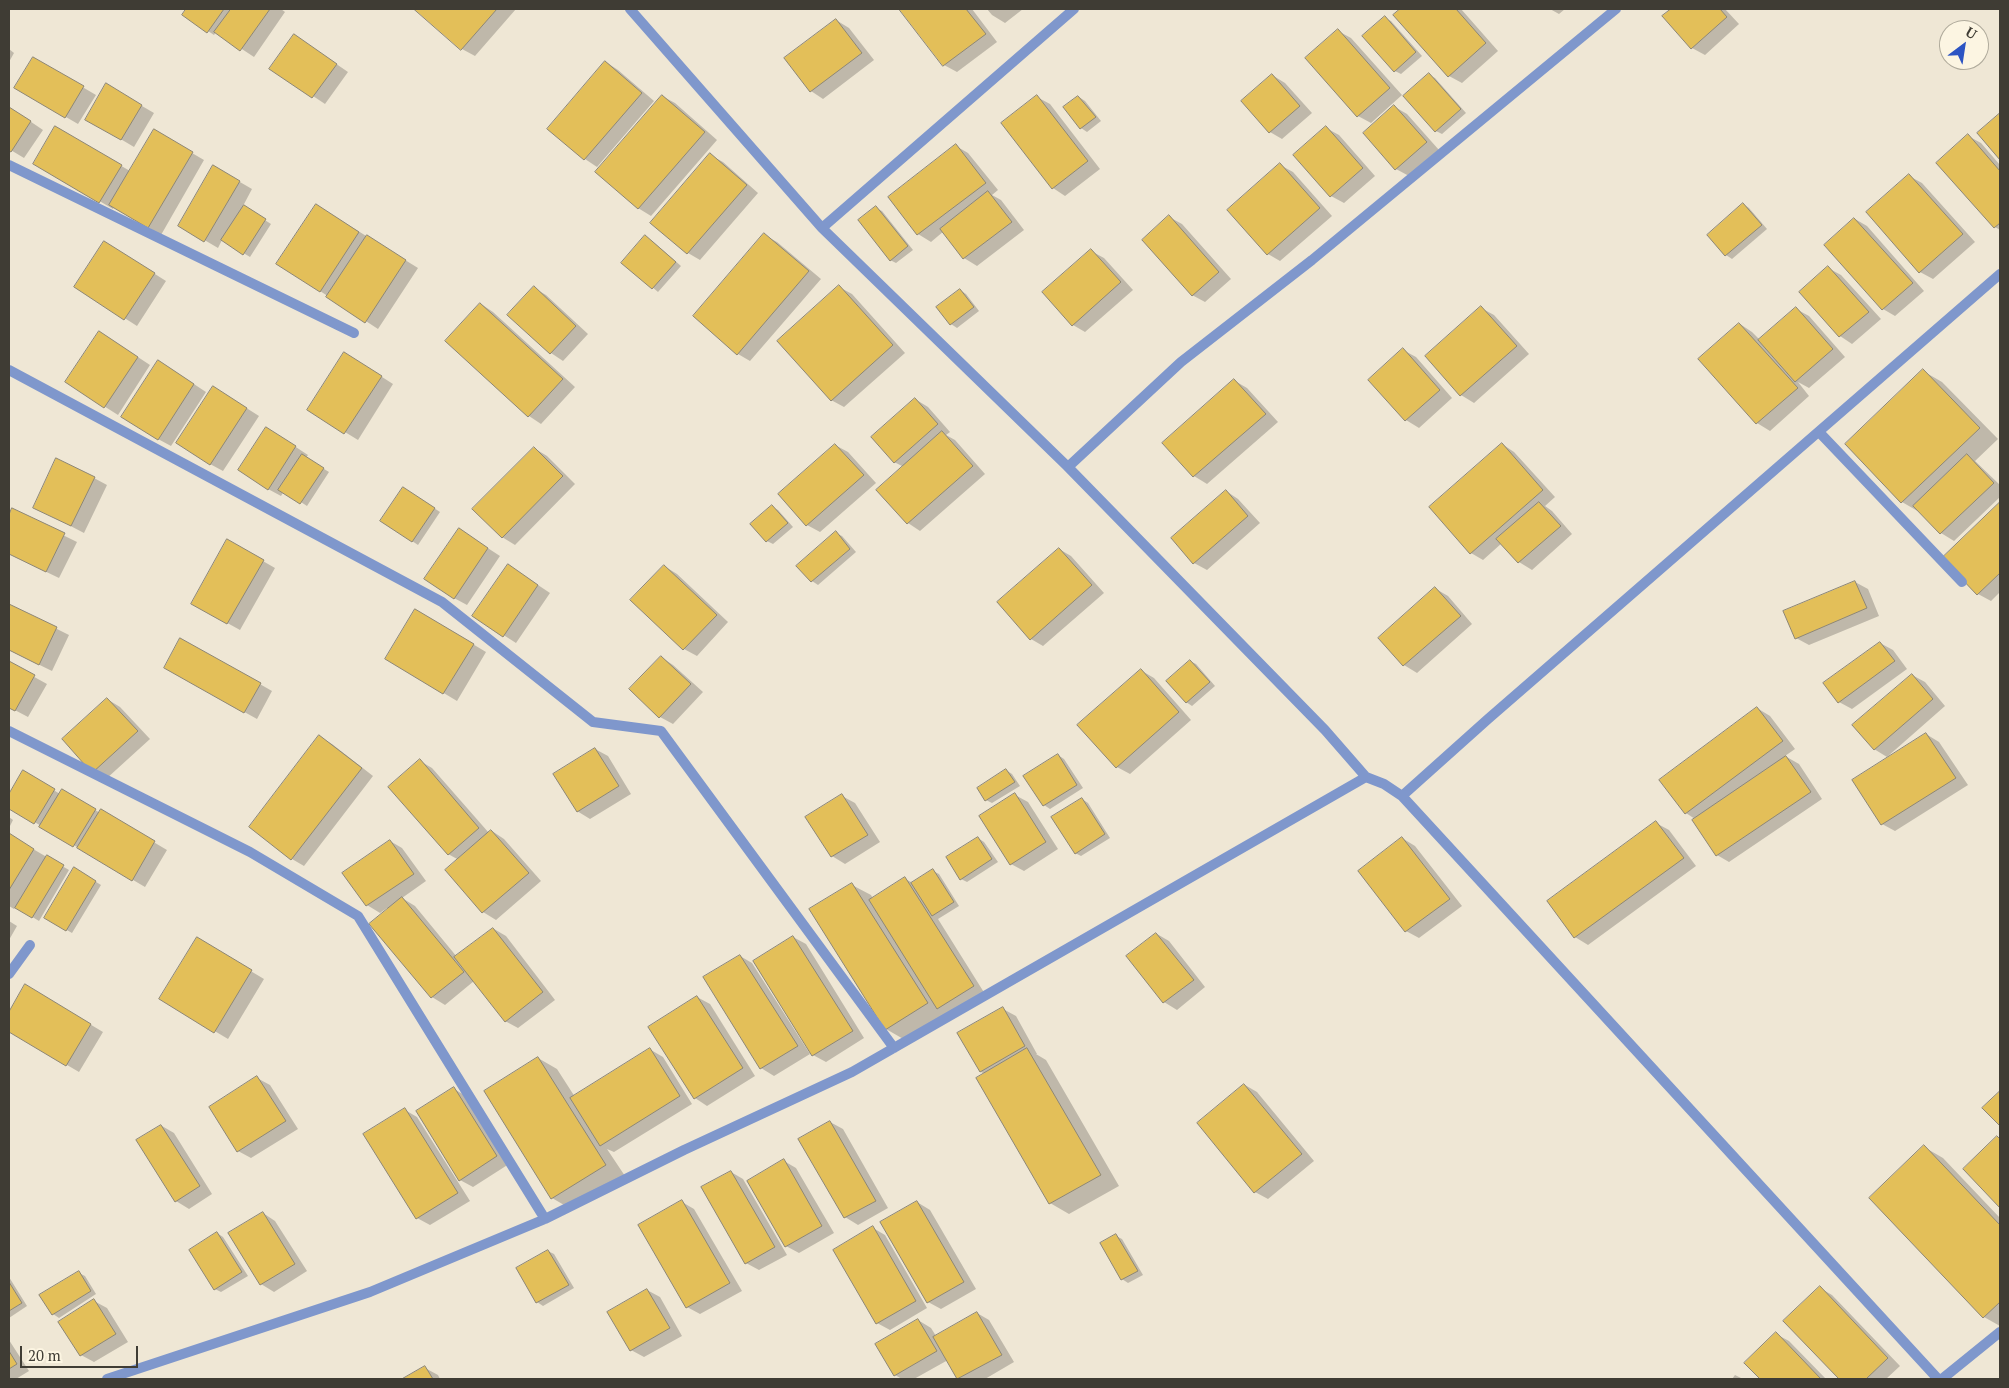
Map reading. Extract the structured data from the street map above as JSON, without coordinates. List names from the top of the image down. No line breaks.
{"scale_bar":"20 m","north":"top right"}
